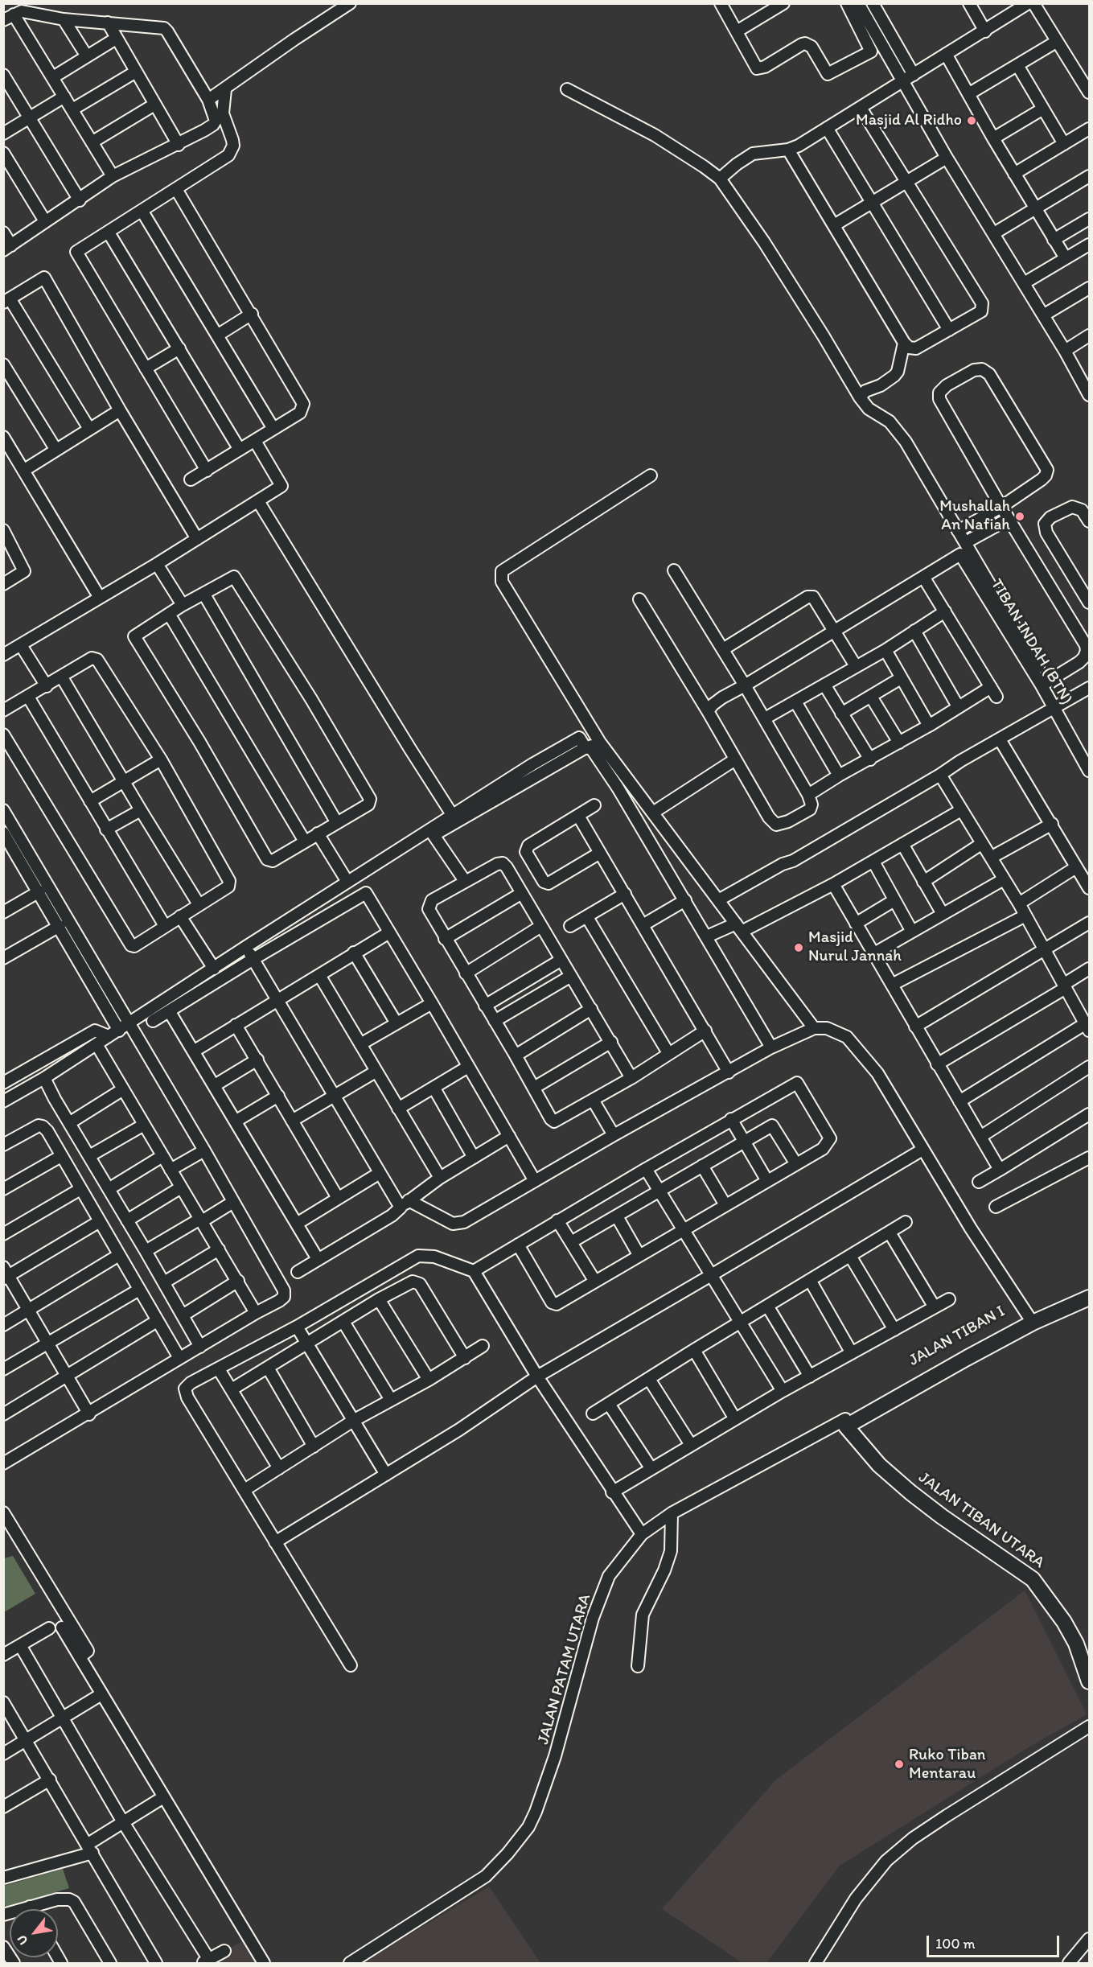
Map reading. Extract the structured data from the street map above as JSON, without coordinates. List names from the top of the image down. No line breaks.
{"streets":{"street":["TIBAN INDAH (BTN)","JALAN TIBAN I","JALAN TIBAN UTARA","JALAN PATAM UTARA"]},"crossings":[["JALAN TIBAN I","JALAN TIBAN UTARA"],["JALAN TIBAN I","JALAN PATAM UTARA"],["JALAN TIBAN UTARA","JALAN PATAM UTARA"]],"places":["Masjid Al Ridho","Mushallah An Nafiah","Masjid Nurul Jannah","Ruko Tiban Mentarau"],"scale_bar":"100 m","north":"bottom left"}
